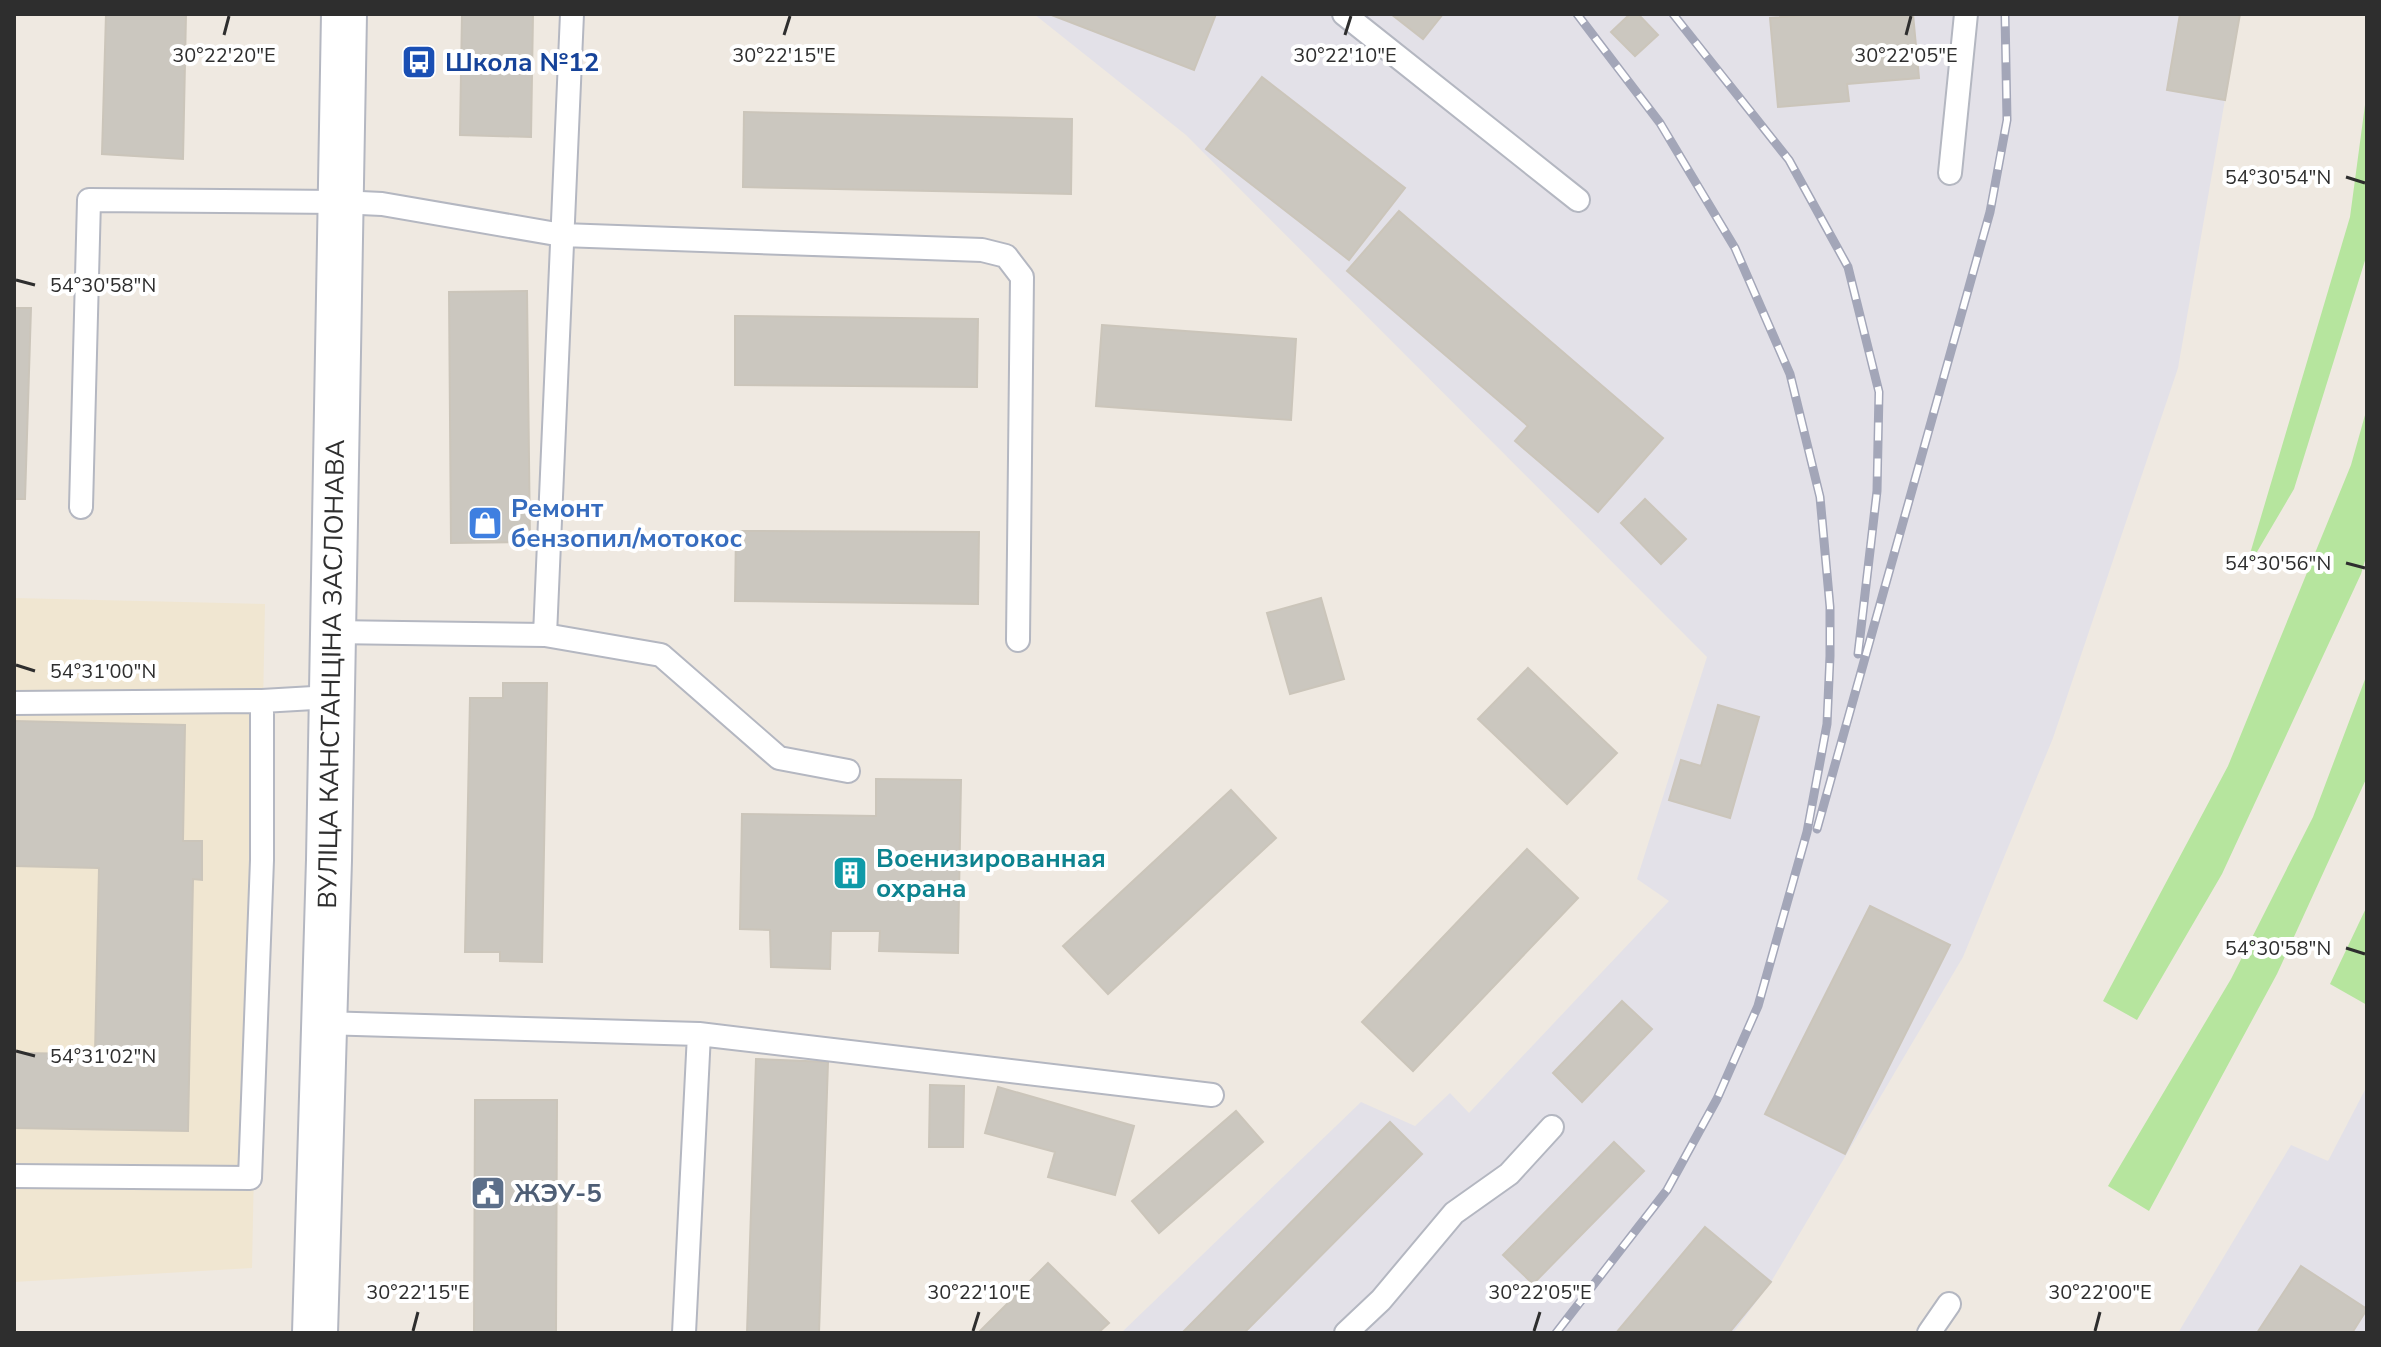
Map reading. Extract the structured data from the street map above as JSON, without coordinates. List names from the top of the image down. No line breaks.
{"streets":{"street":["ВУЛІЦА КАНСТАНЦІНА ЗАСЛОНАВА"]},"places":{"bus stop":["Школа №12"],"shop":["Ремонт бензопил/мотокос"],"building":["Военизированная охрана"],"public building":["ЖЭУ-5"]},"coordinates":["30°22'20\"E","30°22'15\"E","30°22'10\"E","30°22'05\"E","54°30'54\"N","54°30'58\"N","54°30'56\"N","54°31'00\"N","54°31'02\"N","30°22'00\"E"]}
